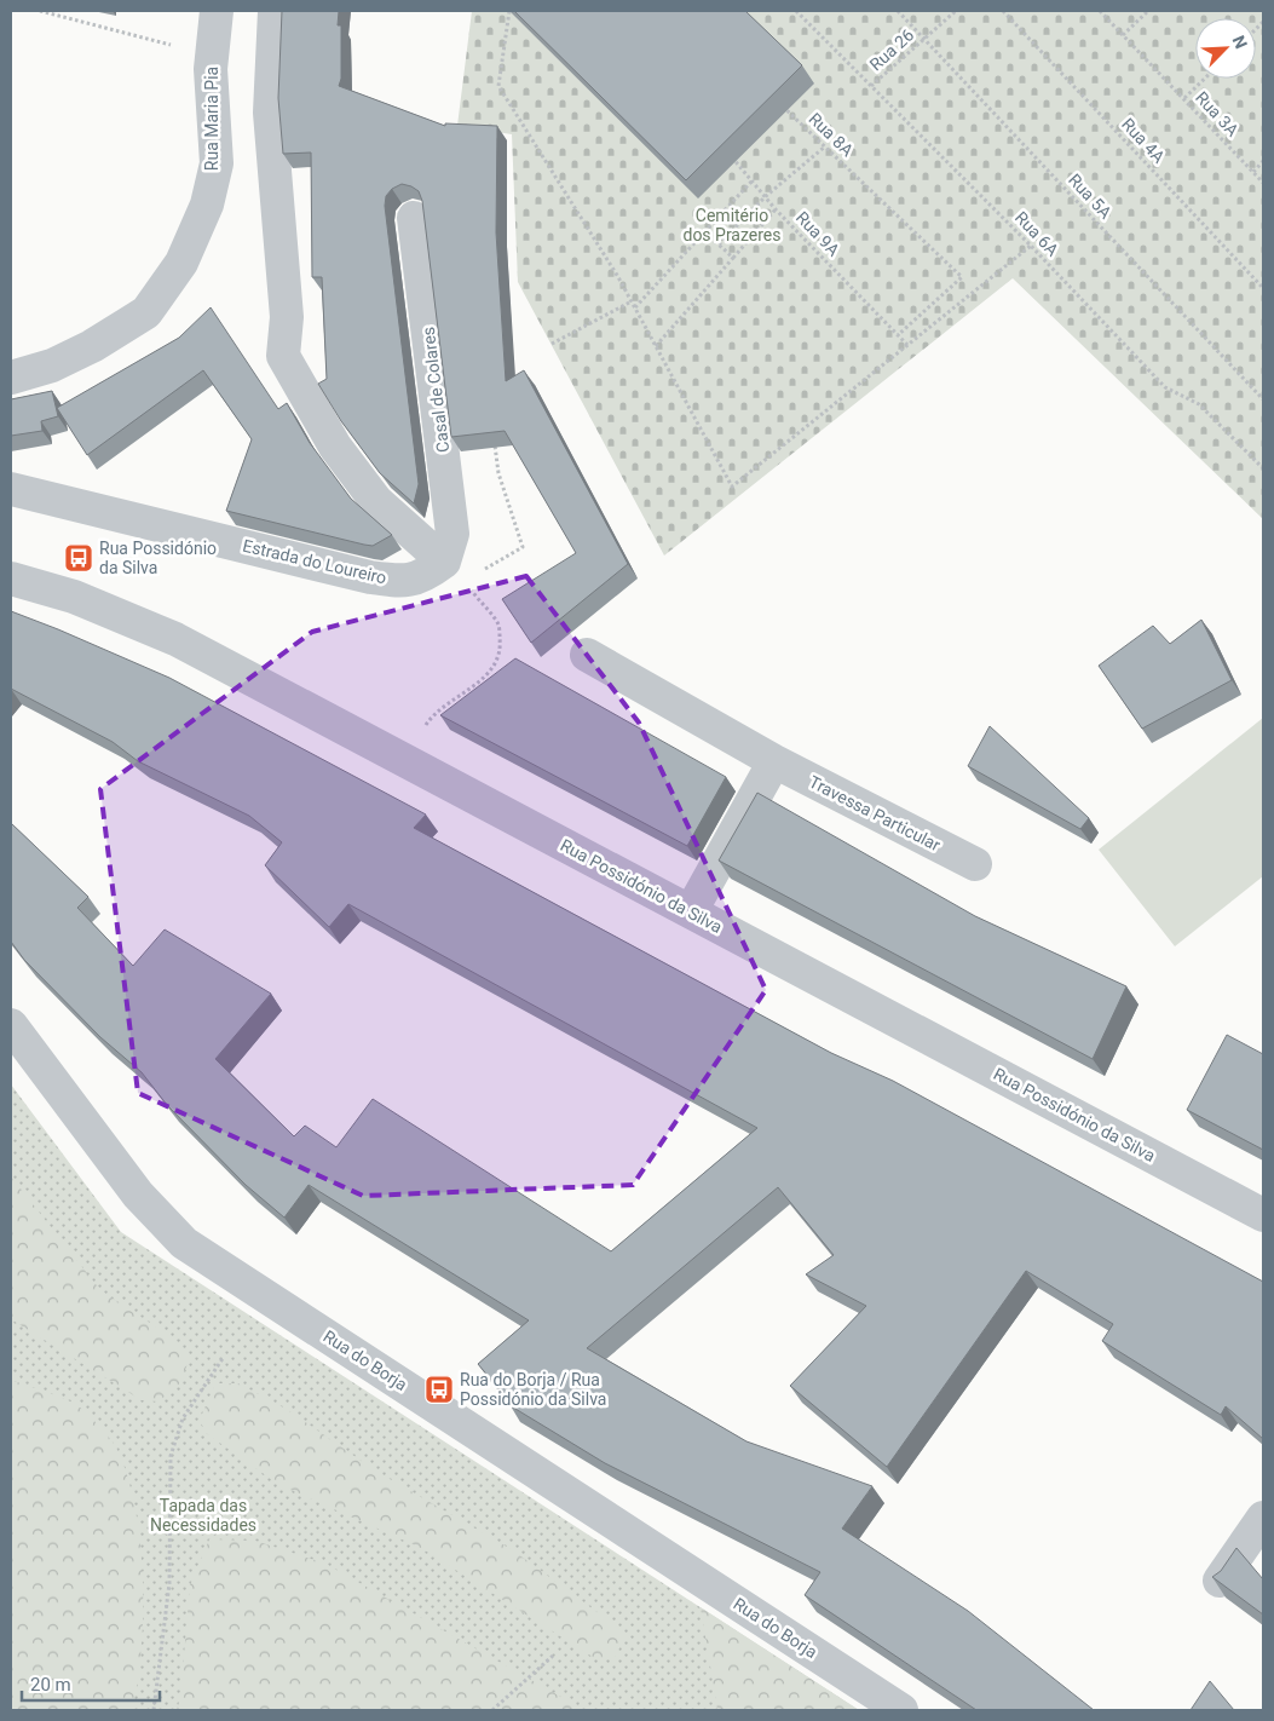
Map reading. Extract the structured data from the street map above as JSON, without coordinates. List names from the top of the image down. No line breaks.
{"streets":{"street":["Rua Maria Pia","Casal de Colares","Estrada do Loureiro","Travessa Particular","Rua Possidónio da Silva","Rua do Borja"],"path":["Rua 26","Rua 3A","Rua 8A","Rua 4A","Rua 5A","Rua 9A","Rua 6A"]},"crossings":[["Rua 26","Rua 5A"],["Rua 26","Rua 6A"],["Rua 8A","Rua 9A"],["Casal de Colares","Estrada do Loureiro"]],"parks":["Cemitério dos Prazeres","Tapada das Necessidades"],"places":{"bus stop":["Rua Possidónio da Silva","Rua do Borja / Rua Possidónio da Silva"]},"scale_bar":"20 m","north":"top right"}
